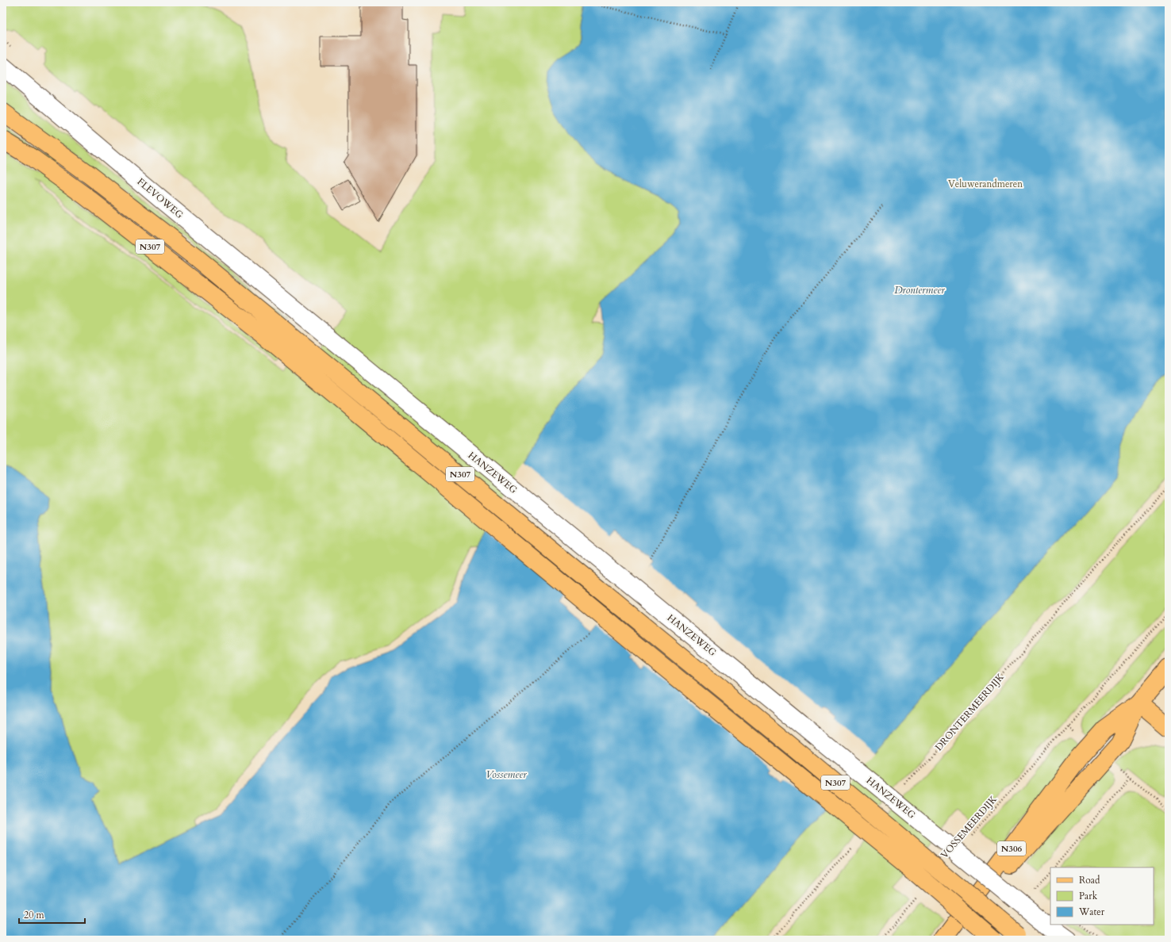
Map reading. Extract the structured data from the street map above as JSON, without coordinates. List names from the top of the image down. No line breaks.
{"streets":{"main road":["N307","N306"],"street":["FLEVOWEG","HANZEWEG"],"path":["DRONTERMEERDIJK","VOSSEMEERDIJK"]},"crossings":[["FLEVOWEG","HANZEWEG"]],"water":["Drontermeer","Vossemeer"],"parks":["Veluwerandmeren"],"legend":["Road","Park","Water"],"scale_bar":"20 m"}
